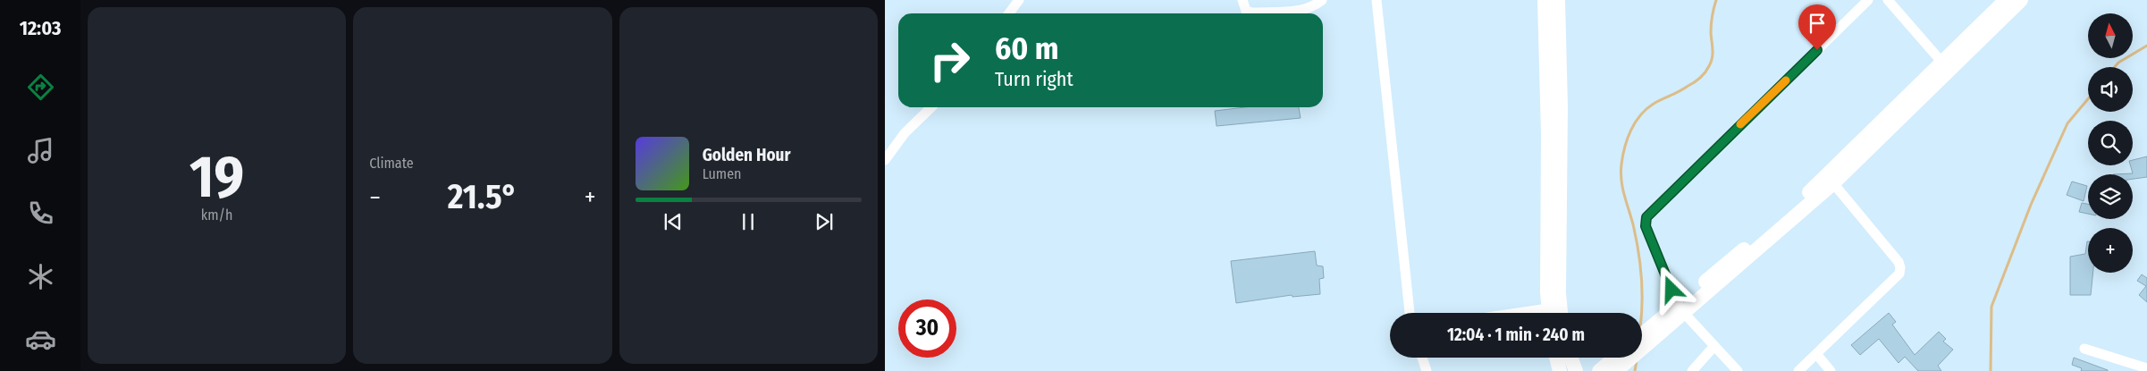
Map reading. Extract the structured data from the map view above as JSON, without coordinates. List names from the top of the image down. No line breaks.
{"north":"top","page":{"tabs":"12:03","tile":[["19","km/h"],"Climate"],"map_buttons":"+","turn":["60 m","Turn right"],"song":["Golden Hour","Lumen"],"heat":["−","21.5°","+"],"limit":"30","trip":"12:04 · 1 min · 240 m"}}
